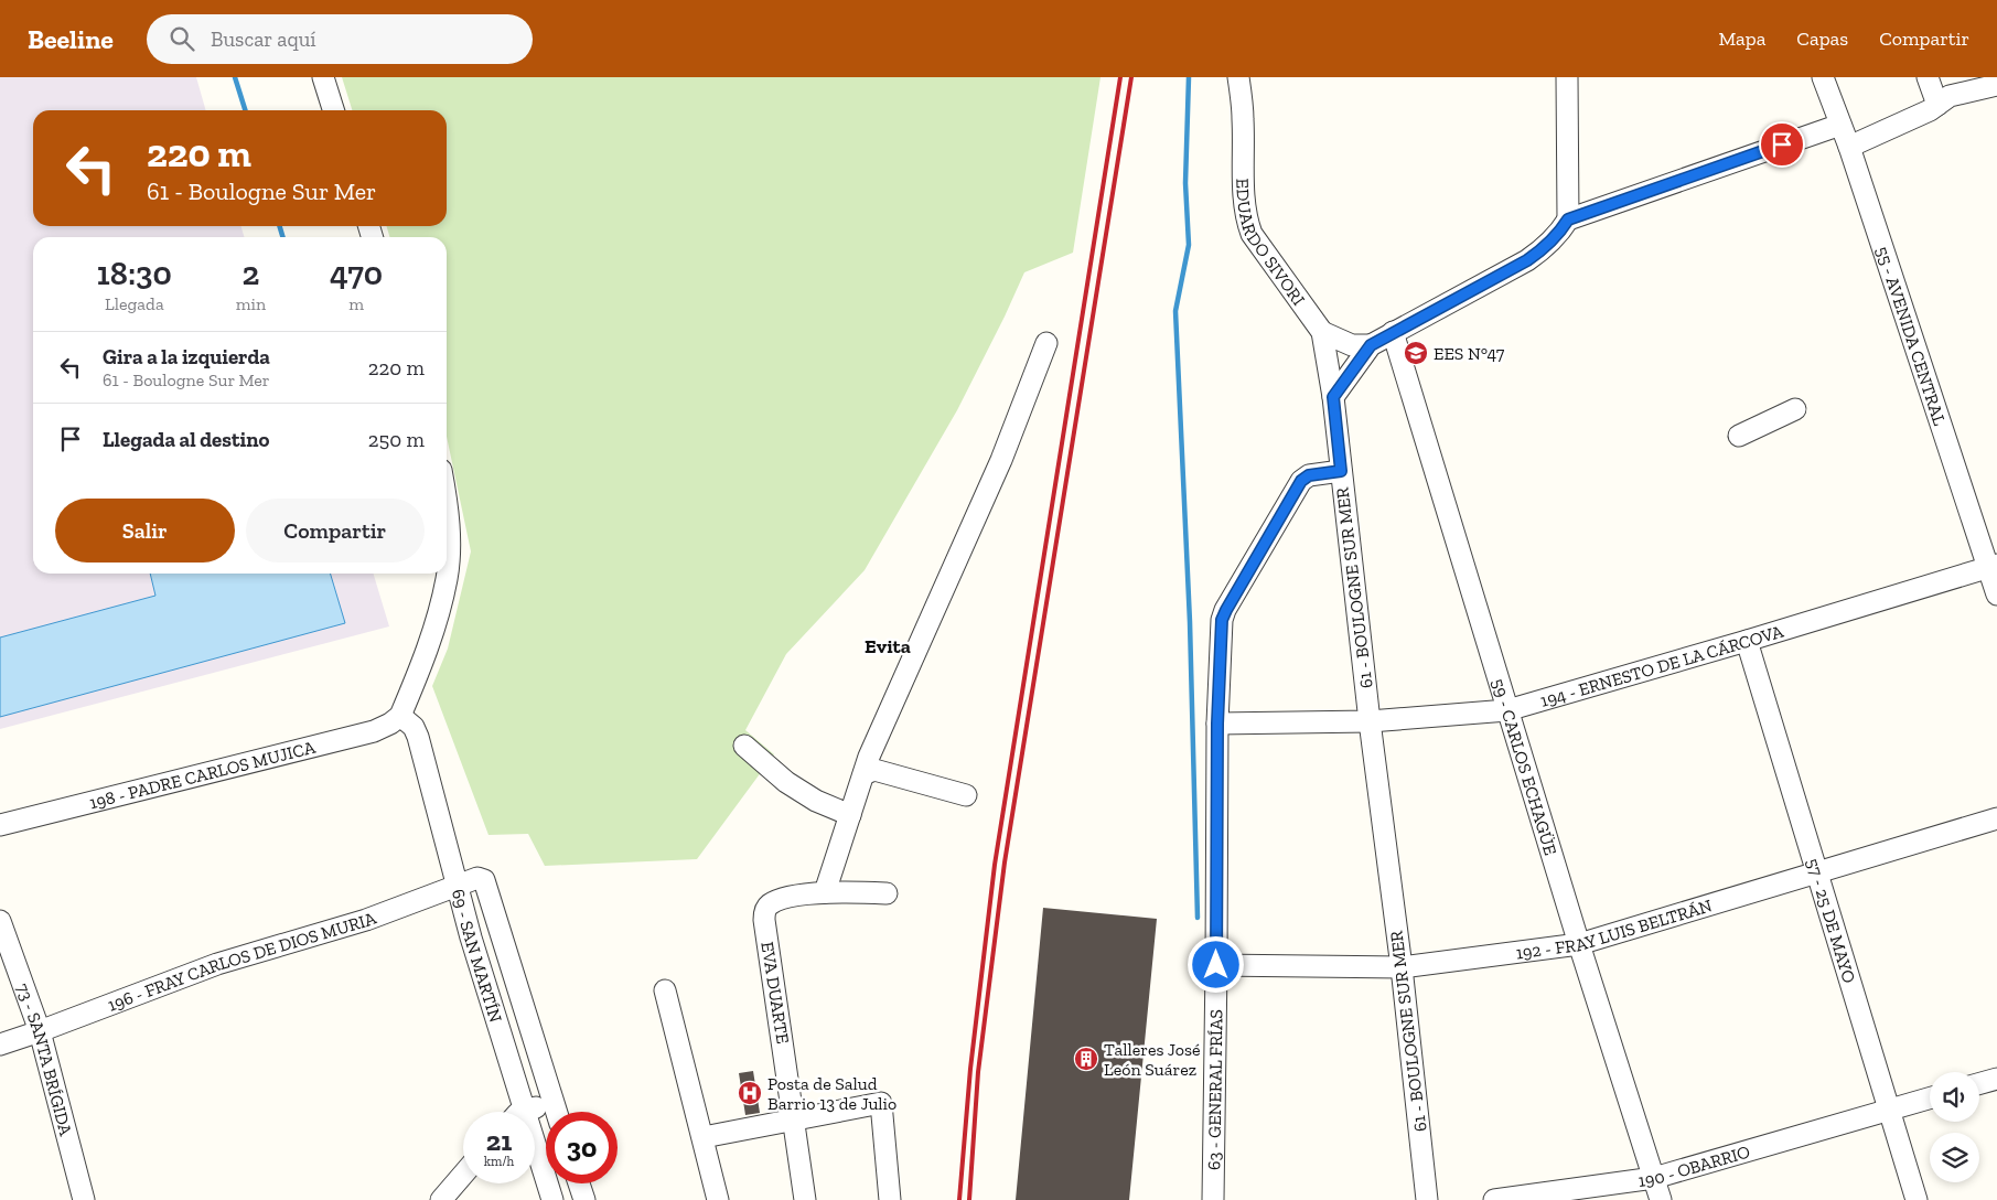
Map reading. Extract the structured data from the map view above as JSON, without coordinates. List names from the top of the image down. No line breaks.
{"streets":{"street":["EDUARDO SIVORI","55 - AVENIDA CENTRAL","61 - BOULOGNE SUR MER","194 - ERNESTO DE LA CÁRCOVA","59 - CARLOS ECHAGÜE","198 - PADRE CARLOS MUJICA","57 - 25 DE MAYO","192 - FRAY LUIS BELTRÁN","69 - SAN MARTÍN","196 - FRAY CARLOS DE DIOS MURIA","EVA DUARTE","73 - SANTA BRÍGIDA","63 - GENERAL FRÍAS","190 - OBARRIO"]},"crossings":[["EDUARDO SIVORI","61 - BOULOGNE SUR MER"],["55 - AVENIDA CENTRAL","194 - ERNESTO DE LA CÁRCOVA"],["61 - BOULOGNE SUR MER","194 - ERNESTO DE LA CÁRCOVA"],["61 - BOULOGNE SUR MER","192 - FRAY LUIS BELTRÁN"],["61 - BOULOGNE SUR MER","63 - GENERAL FRÍAS"],["194 - ERNESTO DE LA CÁRCOVA","59 - CARLOS ECHAGÜE"],["194 - ERNESTO DE LA CÁRCOVA","57 - 25 DE MAYO"],["194 - ERNESTO DE LA CÁRCOVA","63 - GENERAL FRÍAS"],["59 - CARLOS ECHAGÜE","192 - FRAY LUIS BELTRÁN"],["59 - CARLOS ECHAGÜE","190 - OBARRIO"],["198 - PADRE CARLOS MUJICA","69 - SAN MARTÍN"],["57 - 25 DE MAYO","192 - FRAY LUIS BELTRÁN"],["57 - 25 DE MAYO","190 - OBARRIO"],["192 - FRAY LUIS BELTRÁN","63 - GENERAL FRÍAS"],["69 - SAN MARTÍN","196 - FRAY CARLOS DE DIOS MURIA"],["196 - FRAY CARLOS DE DIOS MURIA","73 - SANTA BRÍGIDA"]],"districts":["Evita"],"places":{"school or university":["EES N°47"],"building":["Talleres José León Suárez"],"hospital":["Posta de Salud Barrio 13 de Julio"]},"page":{"header":"Beeline","search":"Buscar aquí","nav":["Mapa","Capas","Compartir"],"turn":["220 m","61 - Boulogne Sur Mer"],"eta":["18:30","Llegada","2","min","470","m"],"list":[{"name":"Gira a la izquierda","note":"61 - Boulogne Sur Mer","value":"220 m"},{"name":"Llegada al destino","value":"250 m"}],"buttons":["Salir","Compartir"],"speed":"21 km/h","limit":"30"}}
